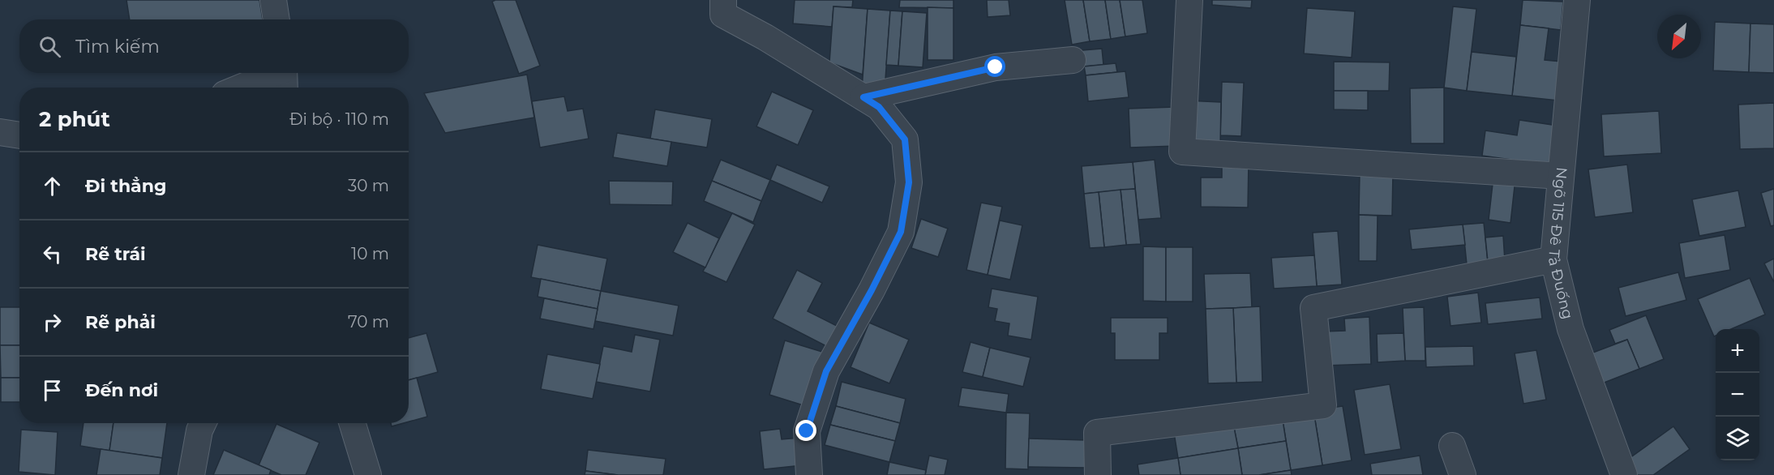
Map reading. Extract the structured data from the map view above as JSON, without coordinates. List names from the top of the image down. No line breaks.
{"streets":{"street":["Ngõ 115 Đê Tả Đuống"]},"north":"bottom left","page":{"search":"Tìm kiếm","heading":["2 phút","Đi bộ · 110 m"],"list":[["Đi thẳng","30 m"],["Rẽ trái","10 m"],["Rẽ phải","70 m"],"Đến nơi"],"map_buttons":["+","−"]}}
